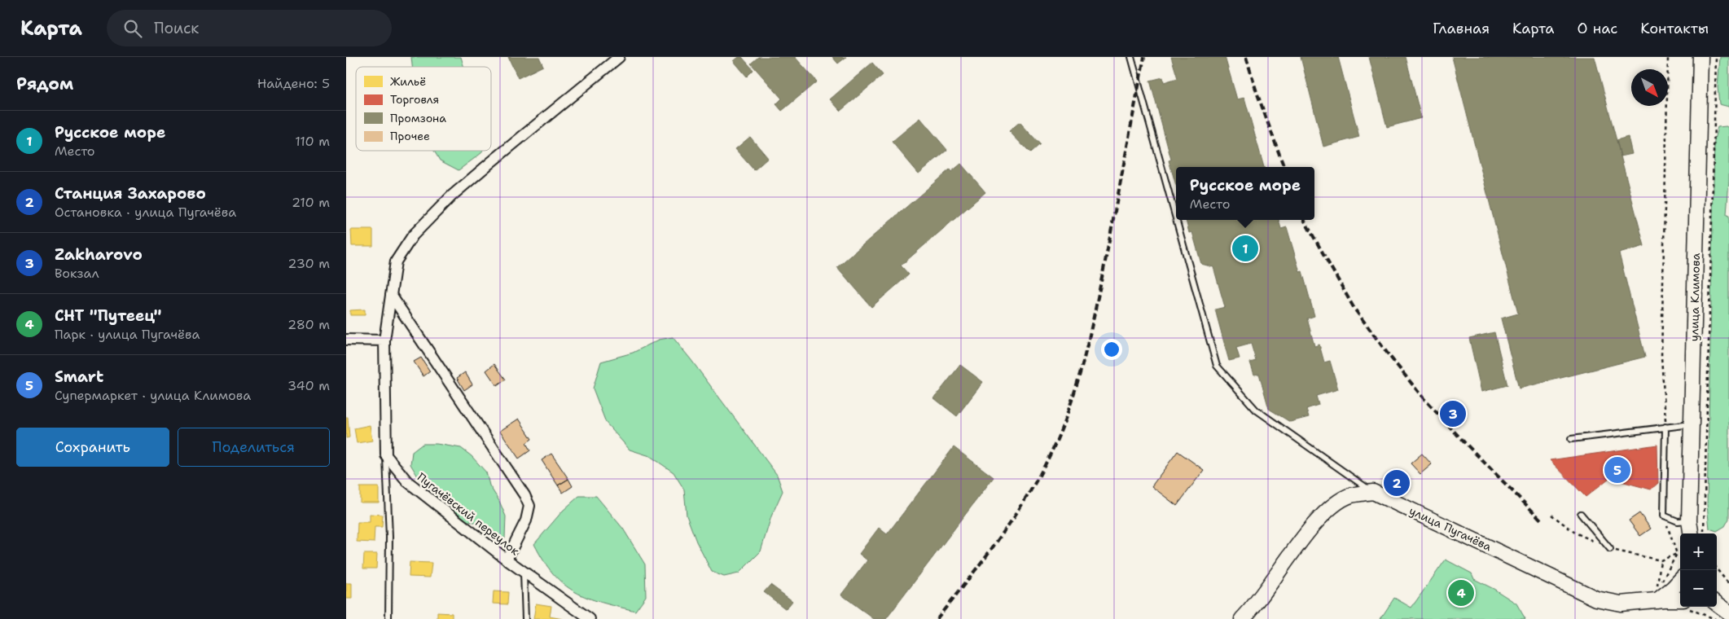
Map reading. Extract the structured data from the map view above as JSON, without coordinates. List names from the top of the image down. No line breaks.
{"streets":{"main road":["улица Климова","улица Пугачёва"],"street":["Пугачёвский переулок"]},"legend":["Жильё","Торговля","Промзона","Прочее"],"north":"bottom right","page":{"header":"Карта","search":"Поиск","nav":["Главная","Карта","О нас","Контакты"],"heading":["Рядом","Найдено: 5"],"list":[{"mark":"1","name":"Русское море","note":"Место","value":"110 m"},{"mark":"2","name":"Станция Захарово","note":"Остановка · улица Пугачёва","value":"210 m"},{"mark":"3","name":"Zakharovo","note":"Вокзал","value":"230 m"},{"mark":"4","name":"СНТ \"Путеец\"","note":"Парк · улица Пугачёва","value":"280 m"},{"mark":"5","name":"Smart","note":"Супермаркет · улица Климова","value":"340 m"}],"popup":["Русское море","Место"],"pins":["1","3","5","2","4"],"buttons":["Сохранить","Поделиться"],"map_buttons":["+","−"]}}
